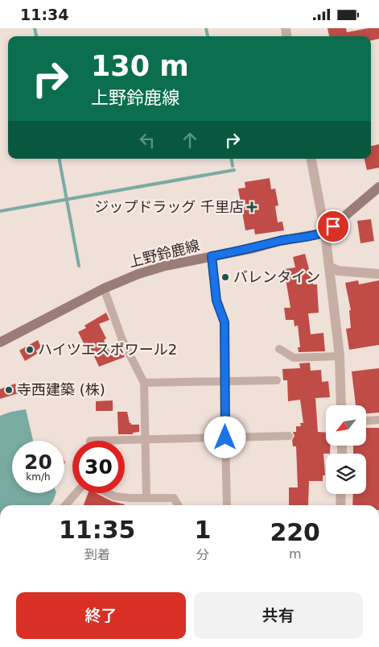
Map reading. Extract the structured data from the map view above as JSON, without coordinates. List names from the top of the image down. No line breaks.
{"streets":{"main road":["上野鈴鹿線"]},"places":{"health":["ジップドラッグ 千里店"],"other":["バレンタイン","ハイツエスポワール2","寺西建築 (株)"]},"north":"bottom left","page":{"status":"11:34","turn":["130 m","上野鈴鹿線"],"speed":"20 km/h","limit":"30","eta":["11:35","到着","1","分","220","m"],"buttons":["終了","共有"]}}
